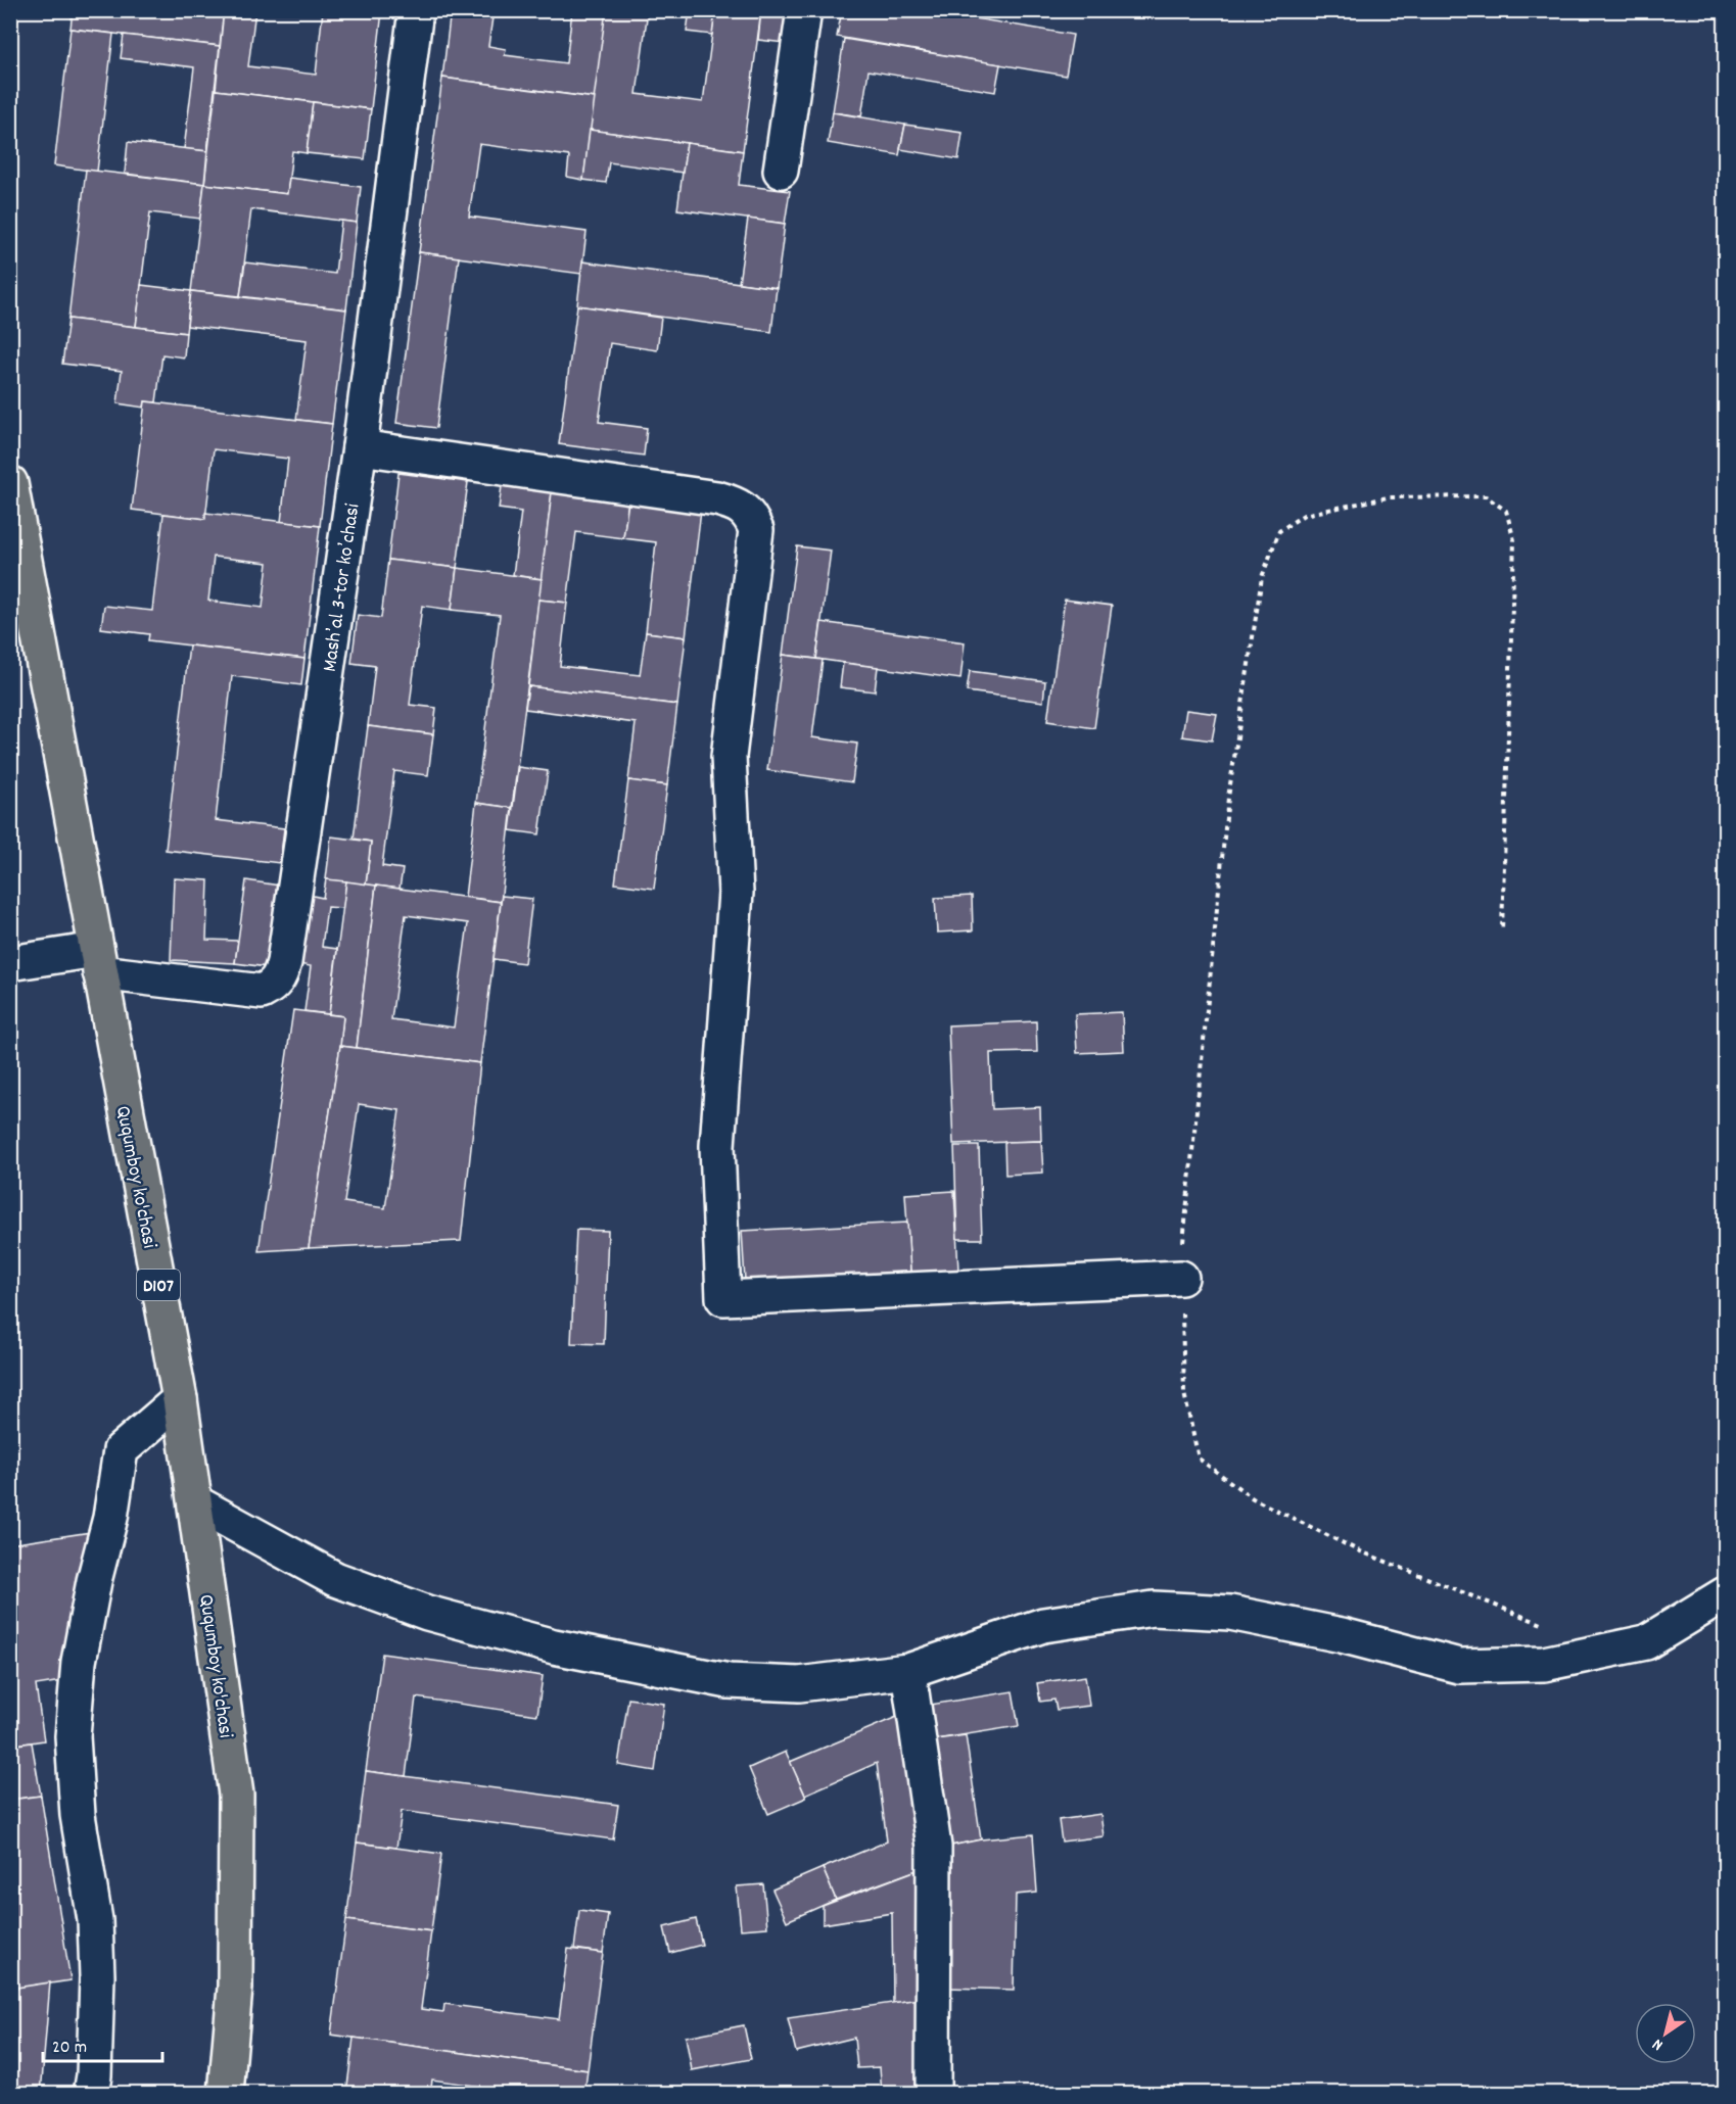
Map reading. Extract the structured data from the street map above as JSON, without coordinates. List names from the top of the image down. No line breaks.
{"streets":{"main road":["Ququmboy ko'chasi","D107"],"street":["Mashʼal 3-tor koʼchasi"]},"crossings":[["Mashʼal 3-tor koʼchasi","Ququmboy ko'chasi"]],"scale_bar":"20 m","north":"bottom left"}
